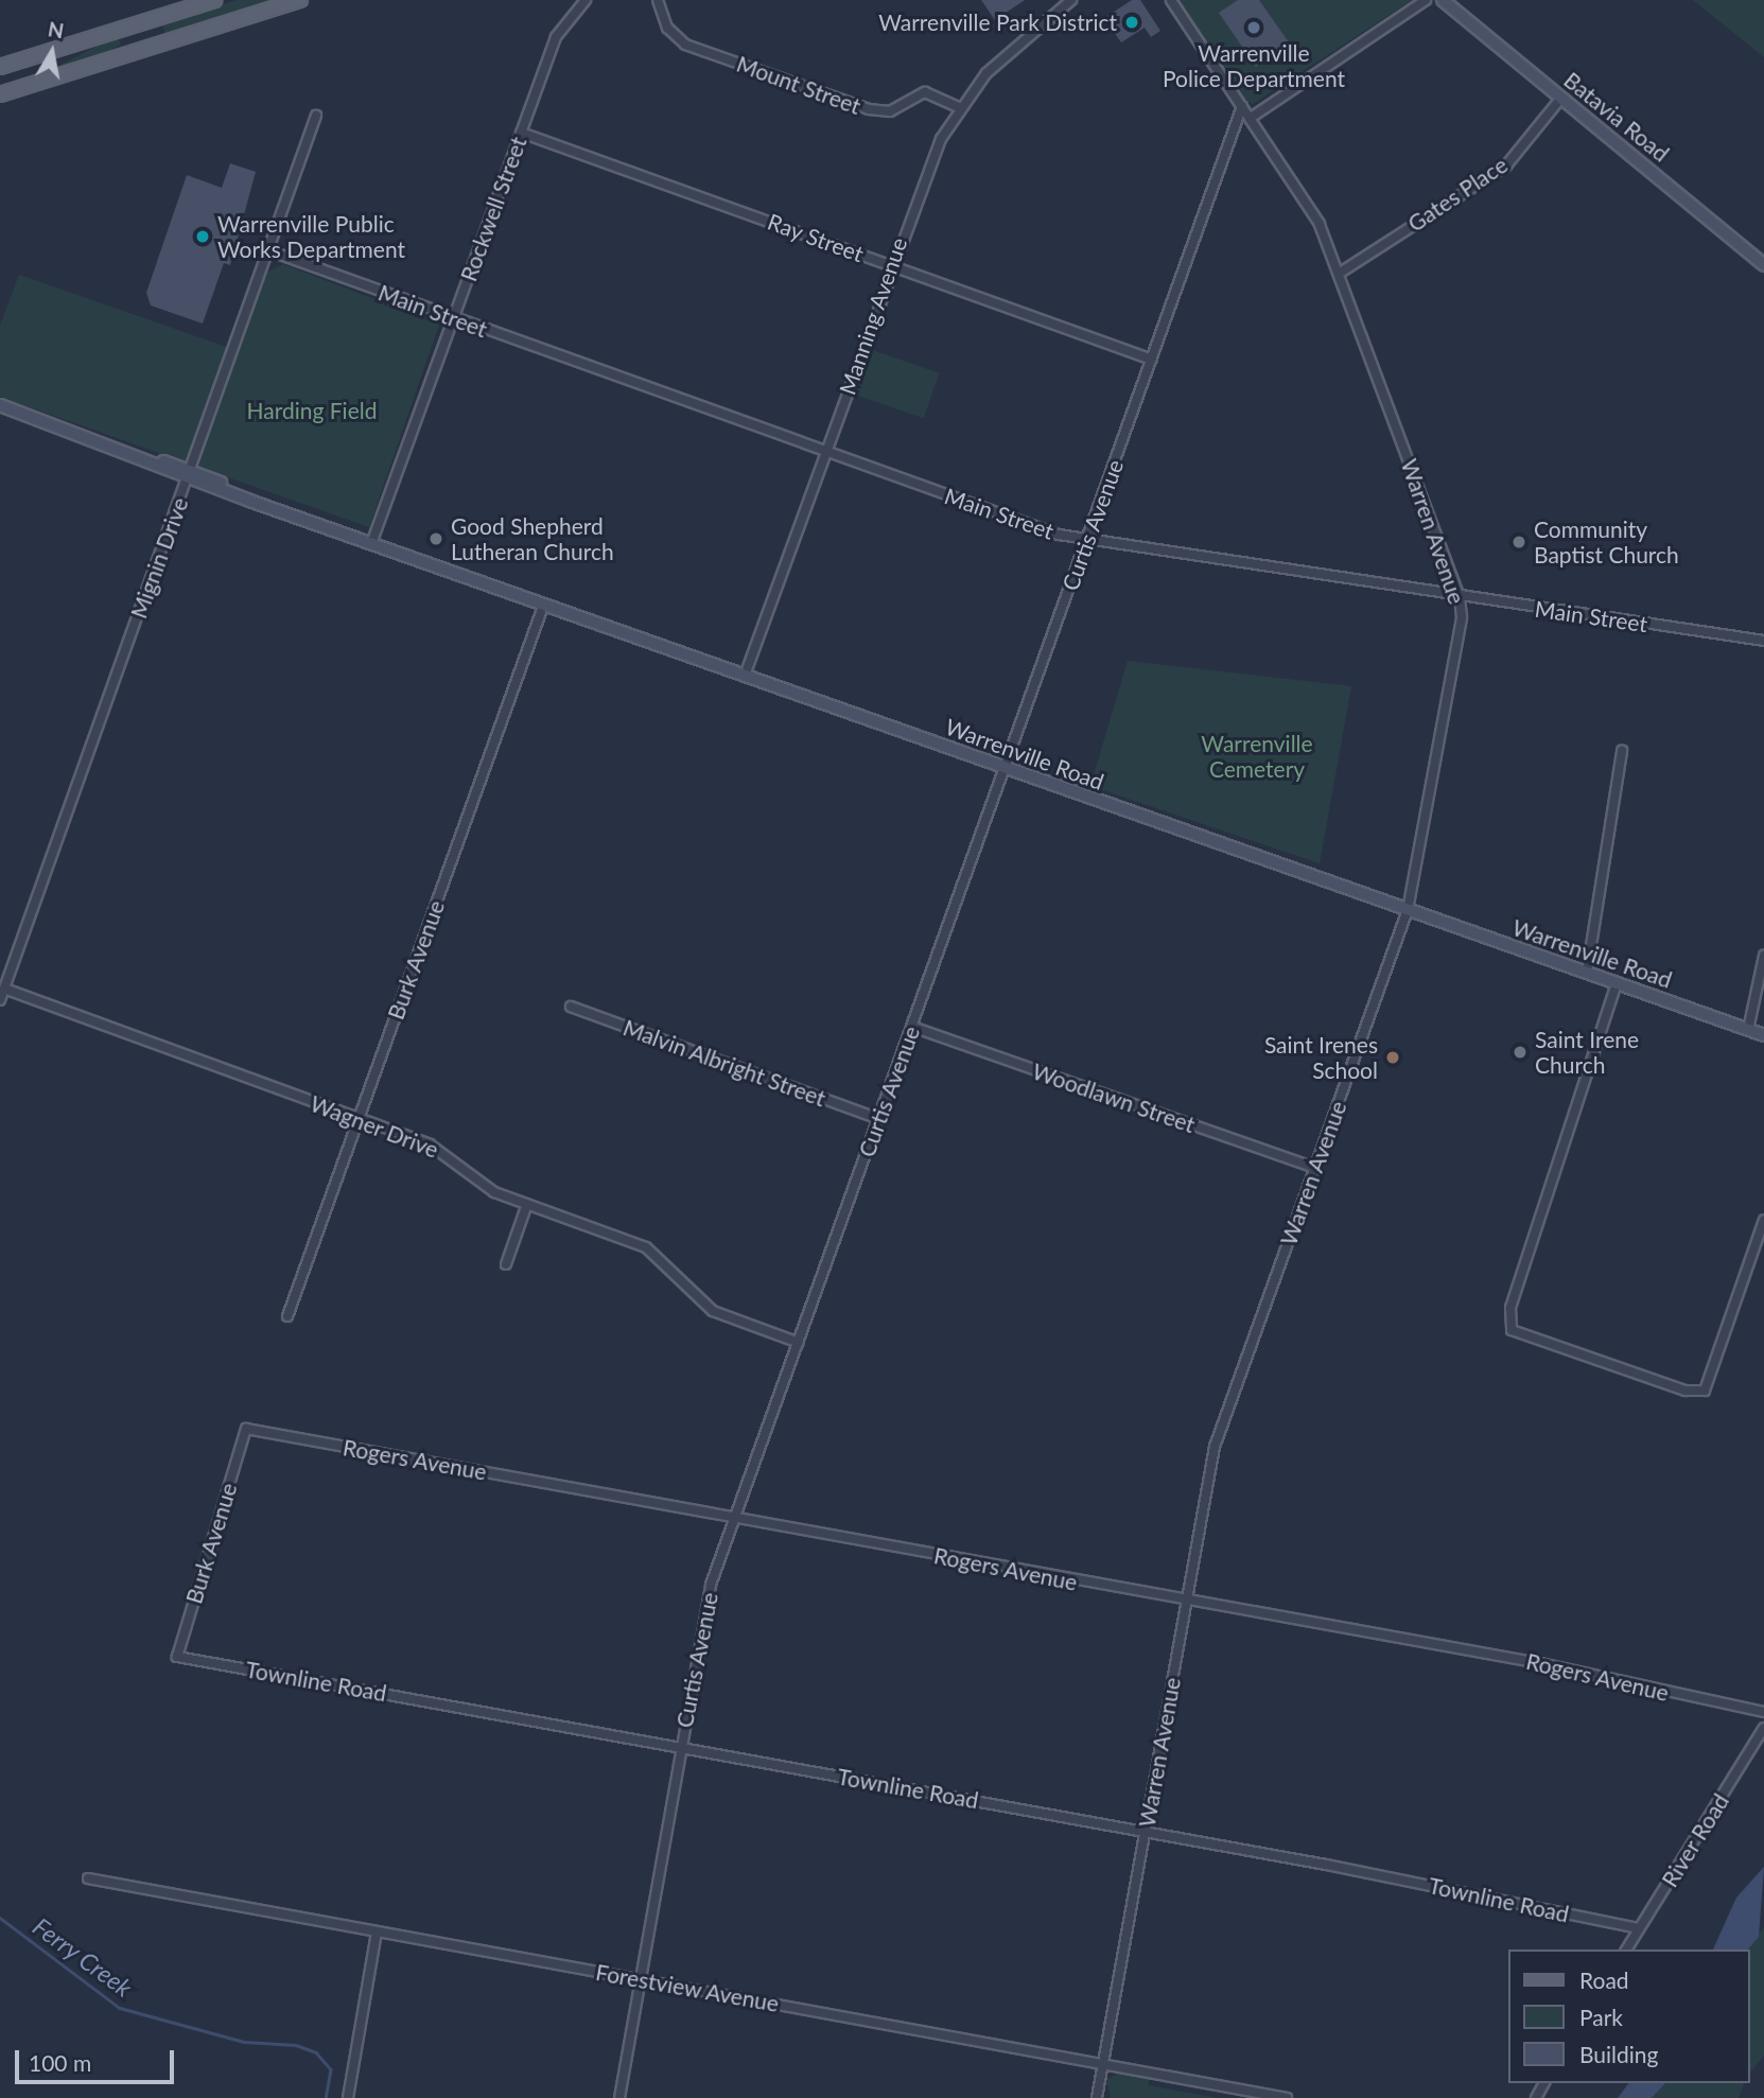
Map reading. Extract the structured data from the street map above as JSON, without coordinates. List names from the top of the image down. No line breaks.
{"streets":{"main road":["Batavia Road","Warrenville Road"],"street":["Mount Street","Gates Place","Rockwell Street","Ray Street","Main Street","Manning Avenue","Curtis Avenue","Warren Avenue","Mignin Drive","Burk Avenue","Malvin Albright Street","Woodlawn Street","Wagner Drive","Rogers Avenue","Townline Road","River Road","Forestview Avenue"]},"crossings":[["Mount Street","Manning Avenue"],["Batavia Road","Gates Place"],["Gates Place","Warren Avenue"],["Rockwell Street","Ray Street"],["Rockwell Street","Main Street"],["Rockwell Street","Warrenville Road"],["Ray Street","Manning Avenue"],["Ray Street","Curtis Avenue"],["Main Street","Manning Avenue"],["Main Street","Curtis Avenue"],["Main Street","Warren Avenue"],["Main Street","Mignin Drive"],["Manning Avenue","Warrenville Road"],["Curtis Avenue","Warren Avenue"],["Curtis Avenue","Warrenville Road"],["Curtis Avenue","Malvin Albright Street"],["Curtis Avenue","Woodlawn Street"],["Curtis Avenue","Wagner Drive"],["Curtis Avenue","Rogers Avenue"],["Curtis Avenue","Townline Road"],["Curtis Avenue","Forestview Avenue"],["Warren Avenue","Warrenville Road"],["Warren Avenue","Woodlawn Street"],["Warren Avenue","Rogers Avenue"],["Warren Avenue","Townline Road"],["Warren Avenue","Forestview Avenue"],["Mignin Drive","Warrenville Road"],["Mignin Drive","Wagner Drive"],["Warrenville Road","Burk Avenue"],["Burk Avenue","Wagner Drive"],["Burk Avenue","Rogers Avenue"],["Burk Avenue","Townline Road"],["Townline Road","River Road"]],"water":["Ferry Creek"],"parks":["Harding Field","Warrenville Cemetery"],"places":["Warrenville Park District","Warrenville Police Department","Warrenville Public Works Department","Good Shepherd Lutheran Church","Community Baptist Church","Saint Irene Church","Saint Irenes School"],"legend":["Road","Park","Building"],"scale_bar":"100 m","north":"top"}
